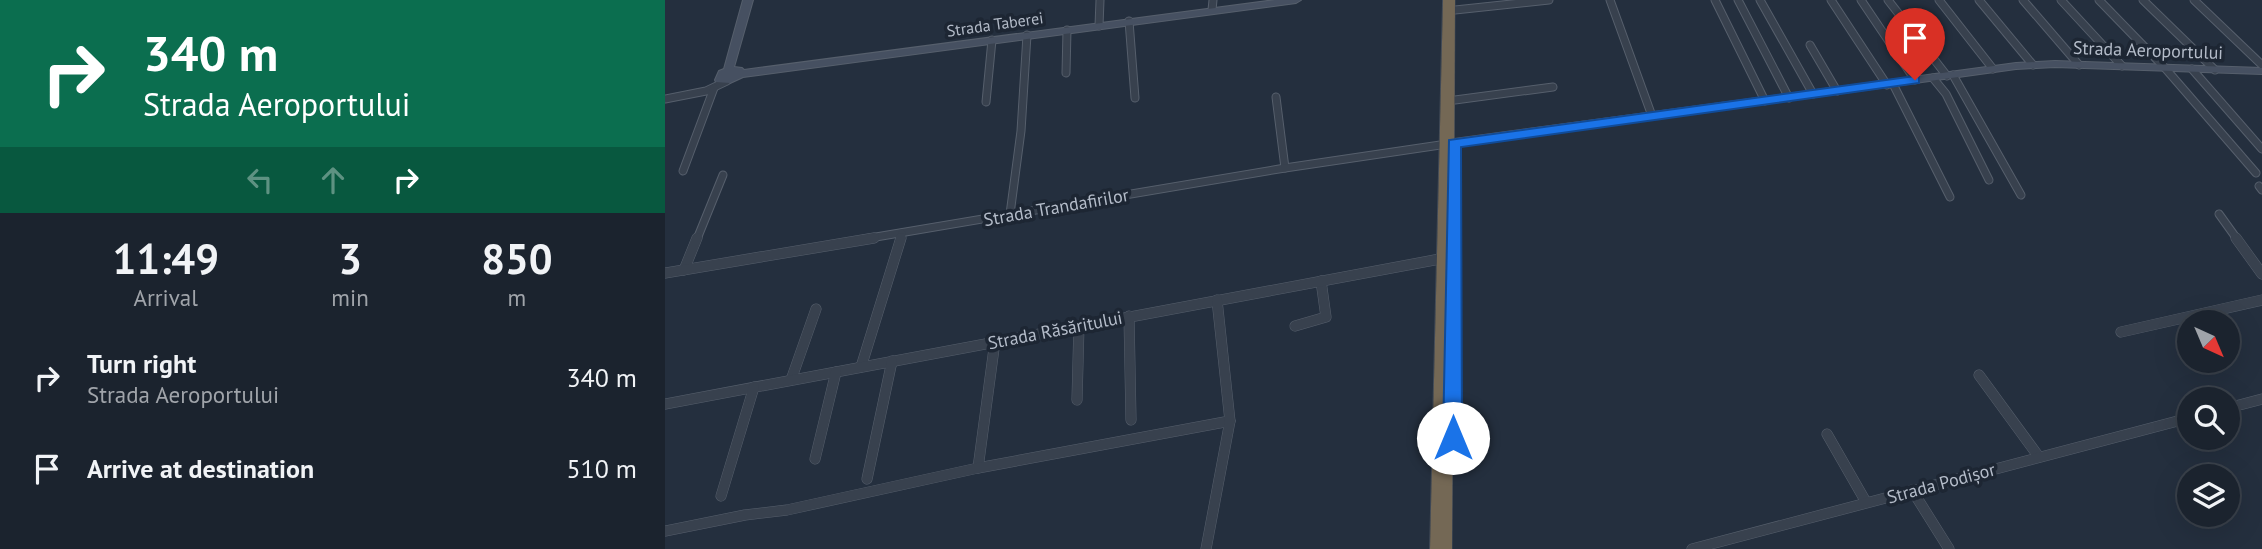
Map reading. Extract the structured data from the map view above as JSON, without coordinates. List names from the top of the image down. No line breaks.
{"streets":{"street":["Strada Taberei","Strada Aeroportului","Strada Trandafirilor","Strada Răsăritului","Strada Podișor"]},"crossings":[["Strada Aeroportului","Strada Trandafirilor"]],"north":"bottom right","page":{"turn":["340 m","Strada Aeroportului"],"eta":["11:49","Arrival","3","min","850","m"],"list":[{"name":"Turn right","note":"Strada Aeroportului","value":"340 m"},{"name":"Arrive at destination","value":"510 m"}]}}
